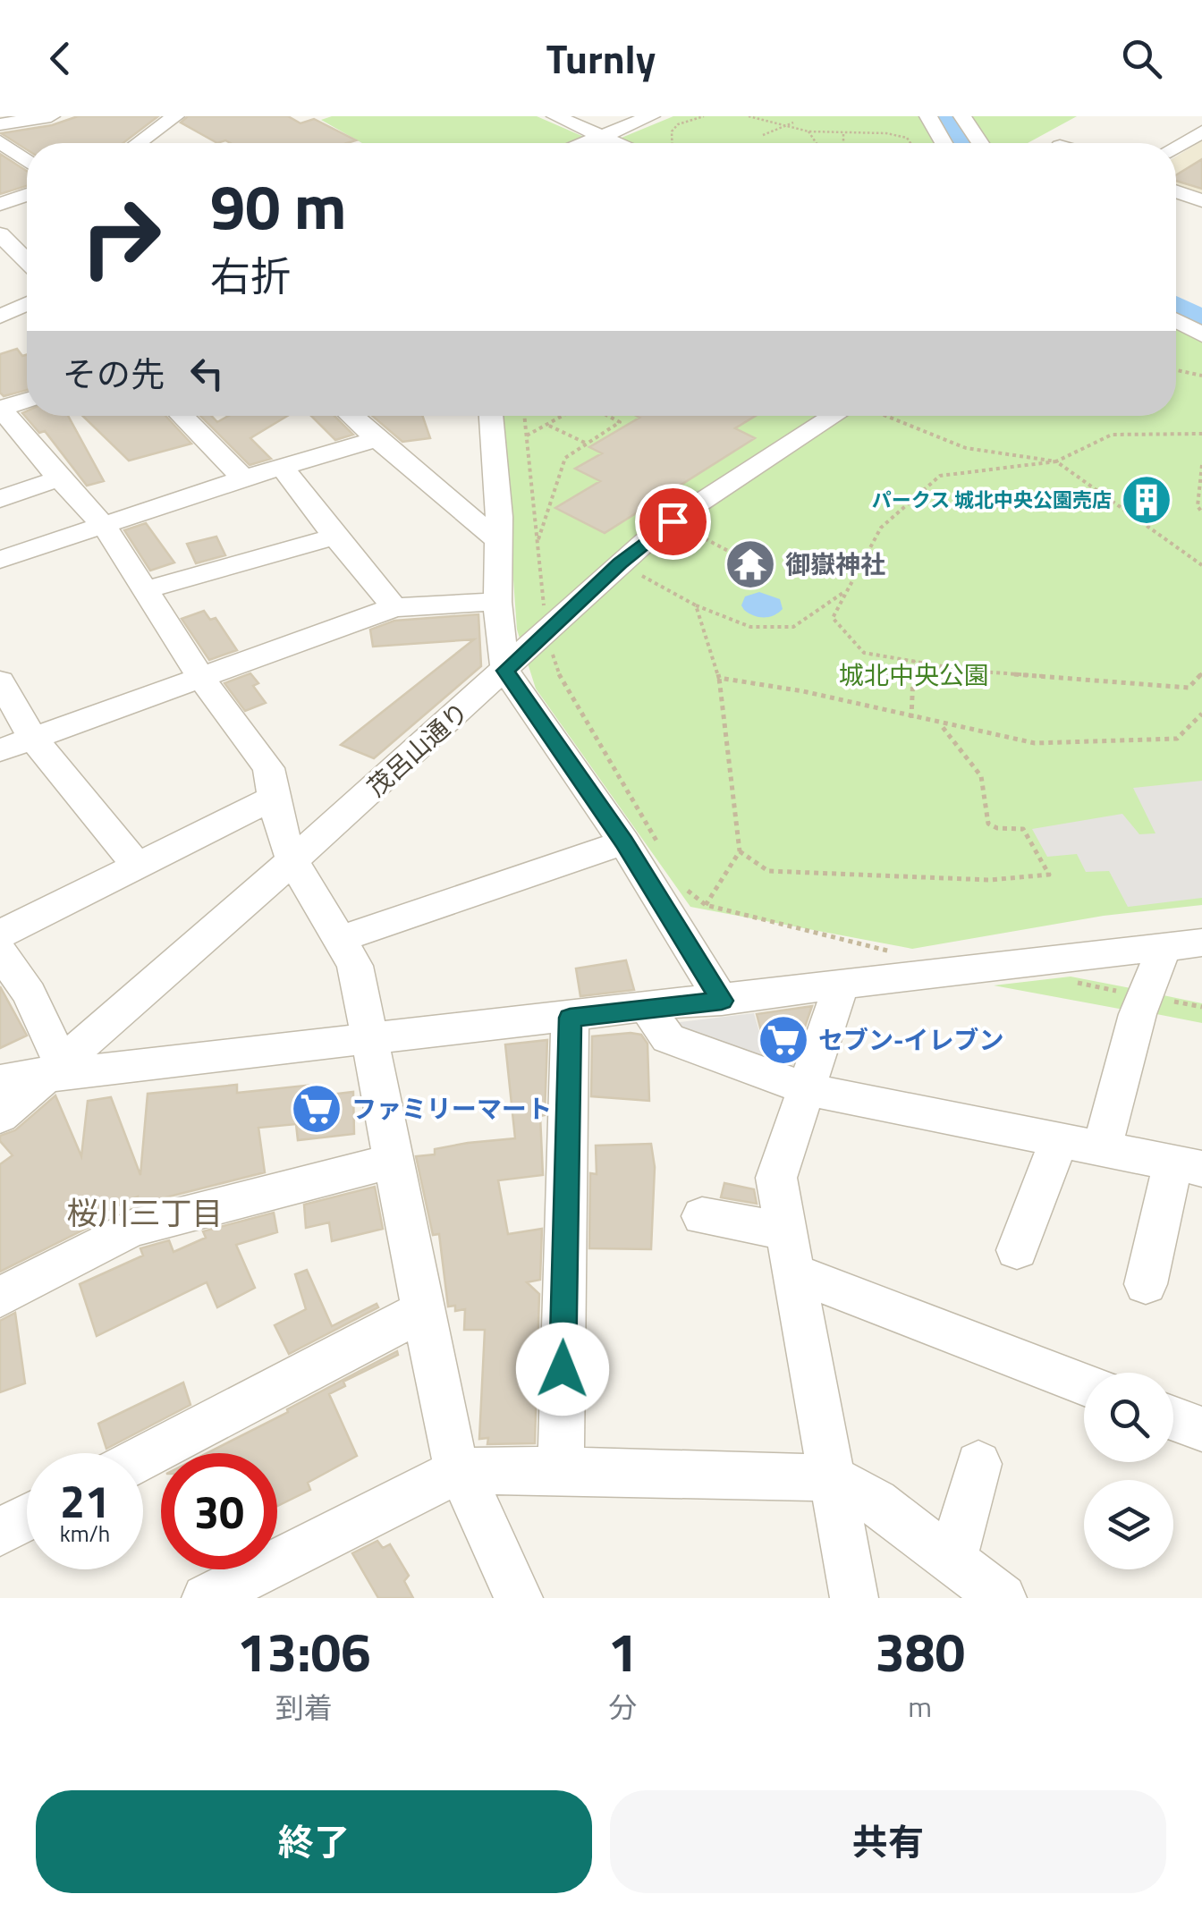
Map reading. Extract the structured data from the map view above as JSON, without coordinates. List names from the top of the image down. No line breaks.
{"streets":{"street":["茂呂山通り"]},"districts":["桜川三丁目"],"parks":["城北中央公園"],"places":{"building":["パークス 城北中央公園売店"],"temple":["御嶽神社"],"supermarket":["セブン-イレブン","ファミリーマート"]},"page":{"header":"Turnly","turn":["90 m","右折"],"then":"その先","speed":"21 km/h","limit":"30","eta":["13:06","到着","1","分","380","m"],"buttons":["終了","共有"]}}
